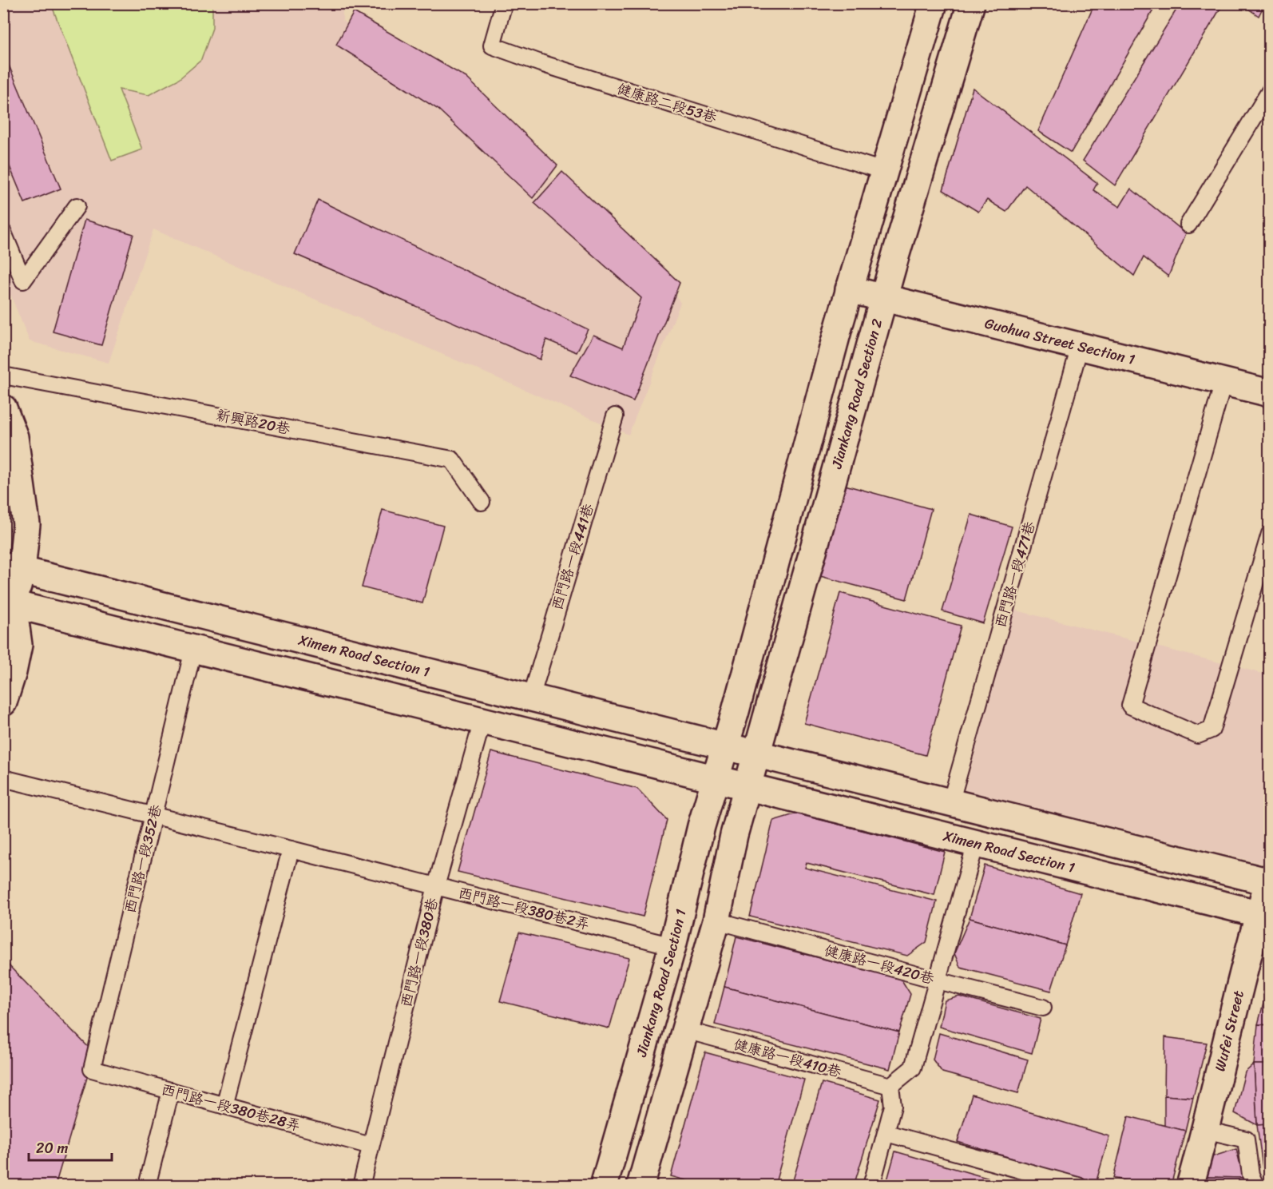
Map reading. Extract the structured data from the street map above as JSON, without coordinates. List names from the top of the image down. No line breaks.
{"streets":{"street":["Guohua Street Section 1","Jiankang Road Section 2","Ximen Road Section 1","Jiankang Road Section 1","Wufei Street"],"lane":["健康路二段53巷","新興路20巷","西門路一段441巷","西門路一段471巷","西門路一段352巷","西門路一段380巷2弄","西門路一段380巷","健康路一段420巷","健康路一段410巷","西門路一段380巷28弄"]},"crossings":[["Guohua Street Section 1","Jiankang Road Section 2"],["Guohua Street Section 1","西門路一段471巷"],["Jiankang Road Section 2","Ximen Road Section 1"],["西門路一段441巷","Ximen Road Section 1"],["Ximen Road Section 1","Jiankang Road Section 1"],["Ximen Road Section 1","Wufei Street"],["西門路一段352巷","西門路一段380巷2弄"],["西門路一段352巷","西門路一段380巷28弄"],["西門路一段380巷2弄","西門路一段380巷"],["西門路一段380巷2弄","Jiankang Road Section 1"],["西門路一段380巷","西門路一段380巷28弄"]],"scale_bar":"20 m"}
